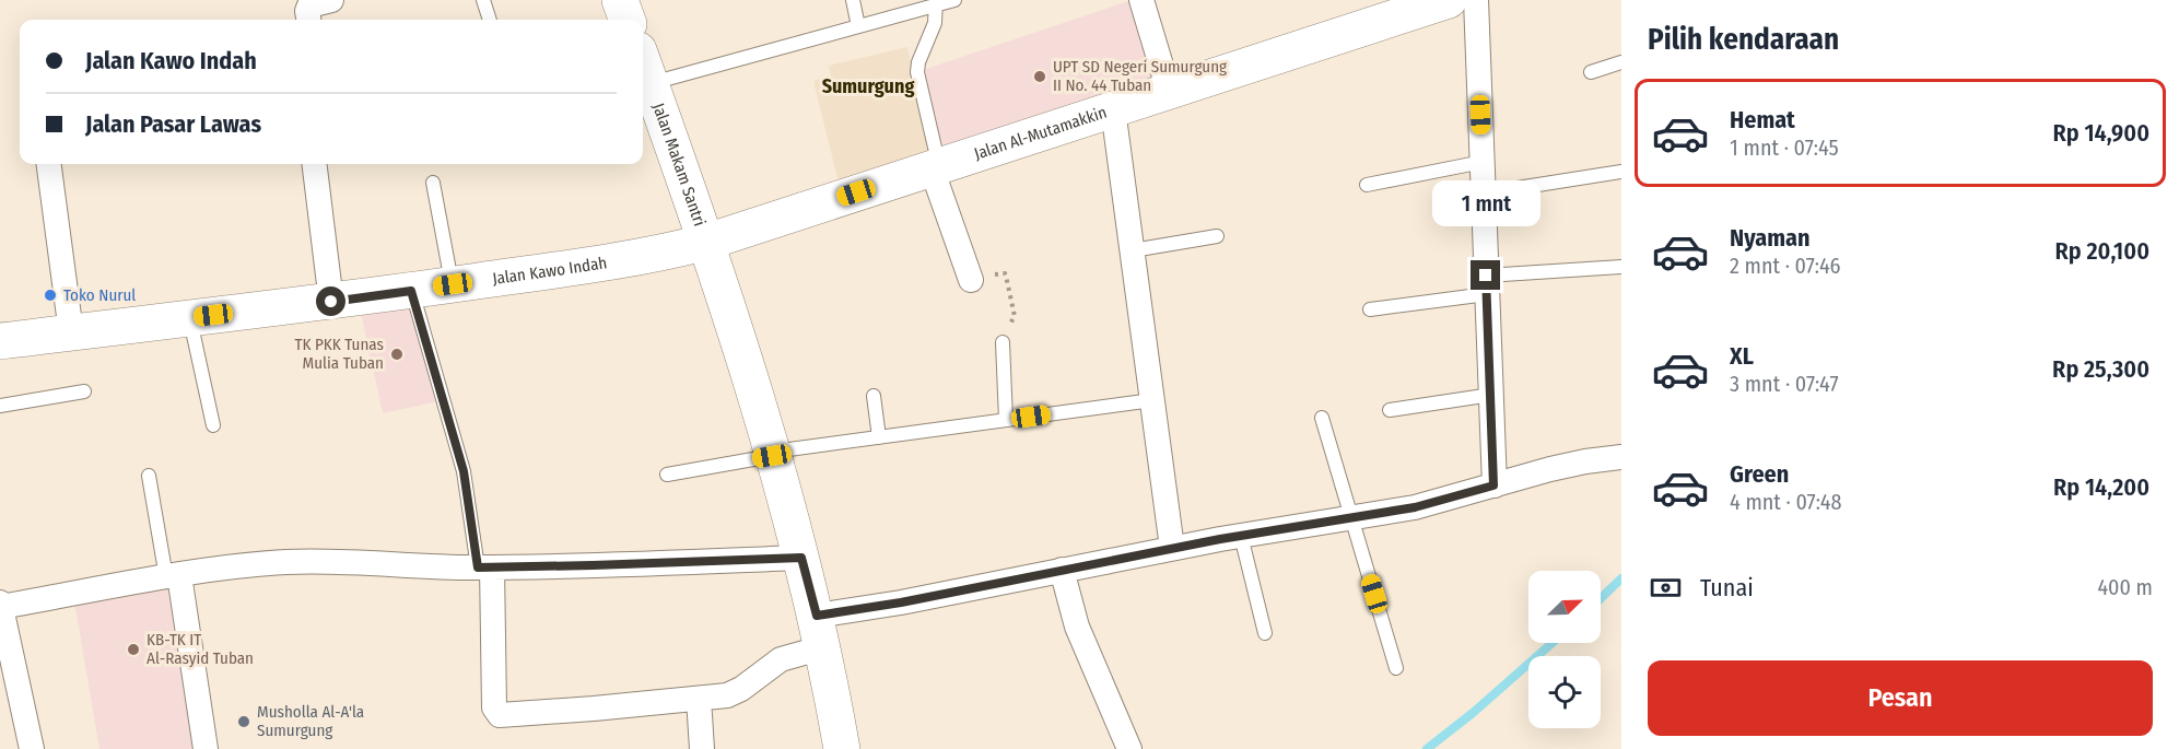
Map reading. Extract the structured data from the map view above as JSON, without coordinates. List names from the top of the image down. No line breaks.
{"streets":{"street":["Jalan Al-Mutamakkin","Jalan Makam Santri","Jalan Kawo Indah"]},"crossings":[["Jalan Al-Mutamakkin","Jalan Makam Santri"],["Jalan Al-Mutamakkin","Jalan Kawo Indah"],["Jalan Makam Santri","Jalan Kawo Indah"]],"districts":["Sumurgung"],"places":["UPT SD Negeri Sumurgung II No. 44 Tuban","Toko Nurul","TK PKK Tunas Mulia Tuban","KB-TK IT Al-Rasyid Tuban","Musholla Al-A'la Sumurgung"],"north":"top right","page":{"heading":"Pilih kendaraan","banner":["Jalan Kawo Indah","Jalan Pasar Lawas"],"list":[{"name":"Hemat","note":"1 mnt · 07:45","value":"Rp 14,900"},{"name":"Nyaman","note":"2 mnt · 07:46","value":"Rp 20,100"},{"name":"XL","note":"3 mnt · 07:47","value":"Rp 25,300"},{"name":"Green","note":"4 mnt · 07:48","value":"Rp 14,200"}],"bubble":"1 mnt","pay":["Tunai","400 m"],"buttons":"Pesan"}}
